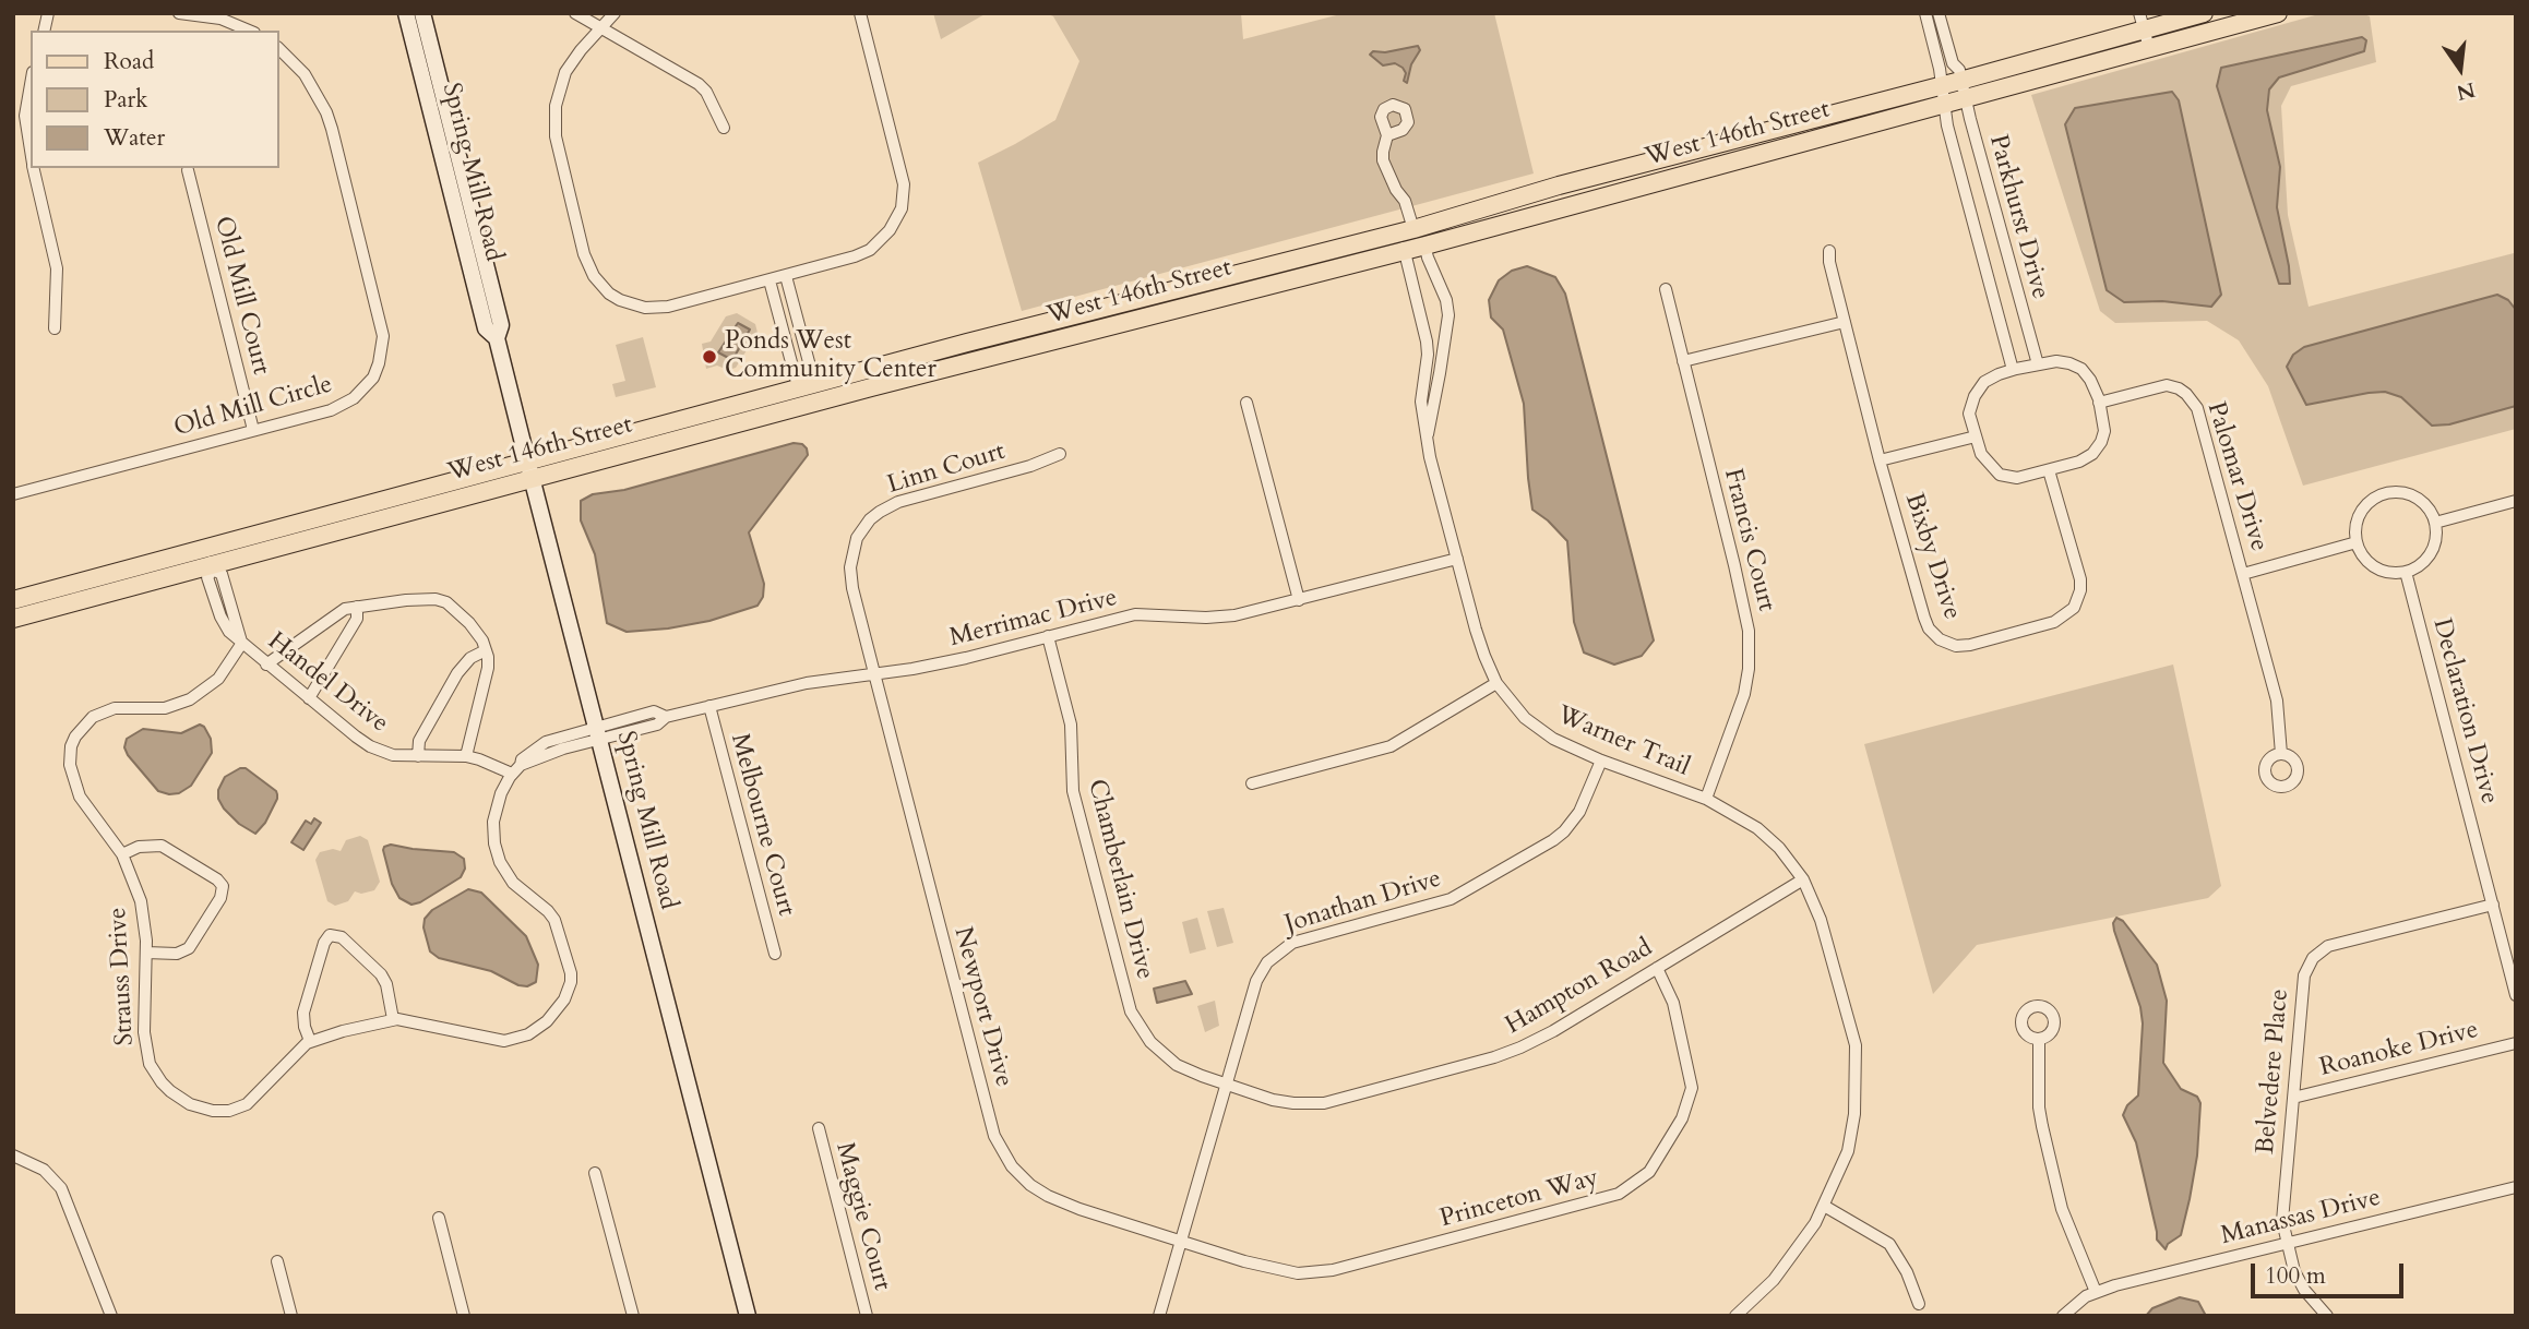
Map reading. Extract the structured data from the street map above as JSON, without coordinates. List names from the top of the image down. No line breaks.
{"streets":{"main road":["West 146th Street"],"street":["Spring Mill Road","Parkhurst Drive","Old Mill Court","Old Mill Circle","Linn Court","Palomar Drive","Francis Court","Bixby Drive","Merrimac Drive","Handel Drive","Declaration Drive","Warner Trail","Melbourne Court","Chamberlain Drive","Jonathan Drive","Strauss Drive","Hampton Road","Newport Drive","Roanoke Drive","Belvedere Place","Princeton Way","Maggie Court","Manassas Drive"]},"crossings":[["West 146th Street","Spring Mill Road"],["West 146th Street","Parkhurst Drive"],["West 146th Street","Handel Drive"],["West 146th Street","Warner Trail"],["Spring Mill Road","Merrimac Drive"],["Parkhurst Drive","Palomar Drive"],["Parkhurst Drive","Bixby Drive"],["Old Mill Court","Old Mill Circle"],["Linn Court","Merrimac Drive"],["Linn Court","Newport Drive"],["Palomar Drive","Bixby Drive"],["Francis Court","Warner Trail"],["Merrimac Drive","Handel Drive"],["Merrimac Drive","Warner Trail"],["Merrimac Drive","Melbourne Court"],["Merrimac Drive","Chamberlain Drive"],["Merrimac Drive","Newport Drive"],["Handel Drive","Strauss Drive"],["Declaration Drive","Belvedere Place"],["Warner Trail","Jonathan Drive"],["Warner Trail","Hampton Road"],["Chamberlain Drive","Jonathan Drive"],["Chamberlain Drive","Hampton Road"],["Jonathan Drive","Hampton Road"],["Jonathan Drive","Newport Drive"],["Jonathan Drive","Princeton Way"],["Hampton Road","Princeton Way"],["Newport Drive","Princeton Way"],["Roanoke Drive","Belvedere Place"],["Belvedere Place","Manassas Drive"]],"places":["Ponds West Community Center"],"legend":["Road","Park","Water"],"scale_bar":"100 m","north":"bottom"}
